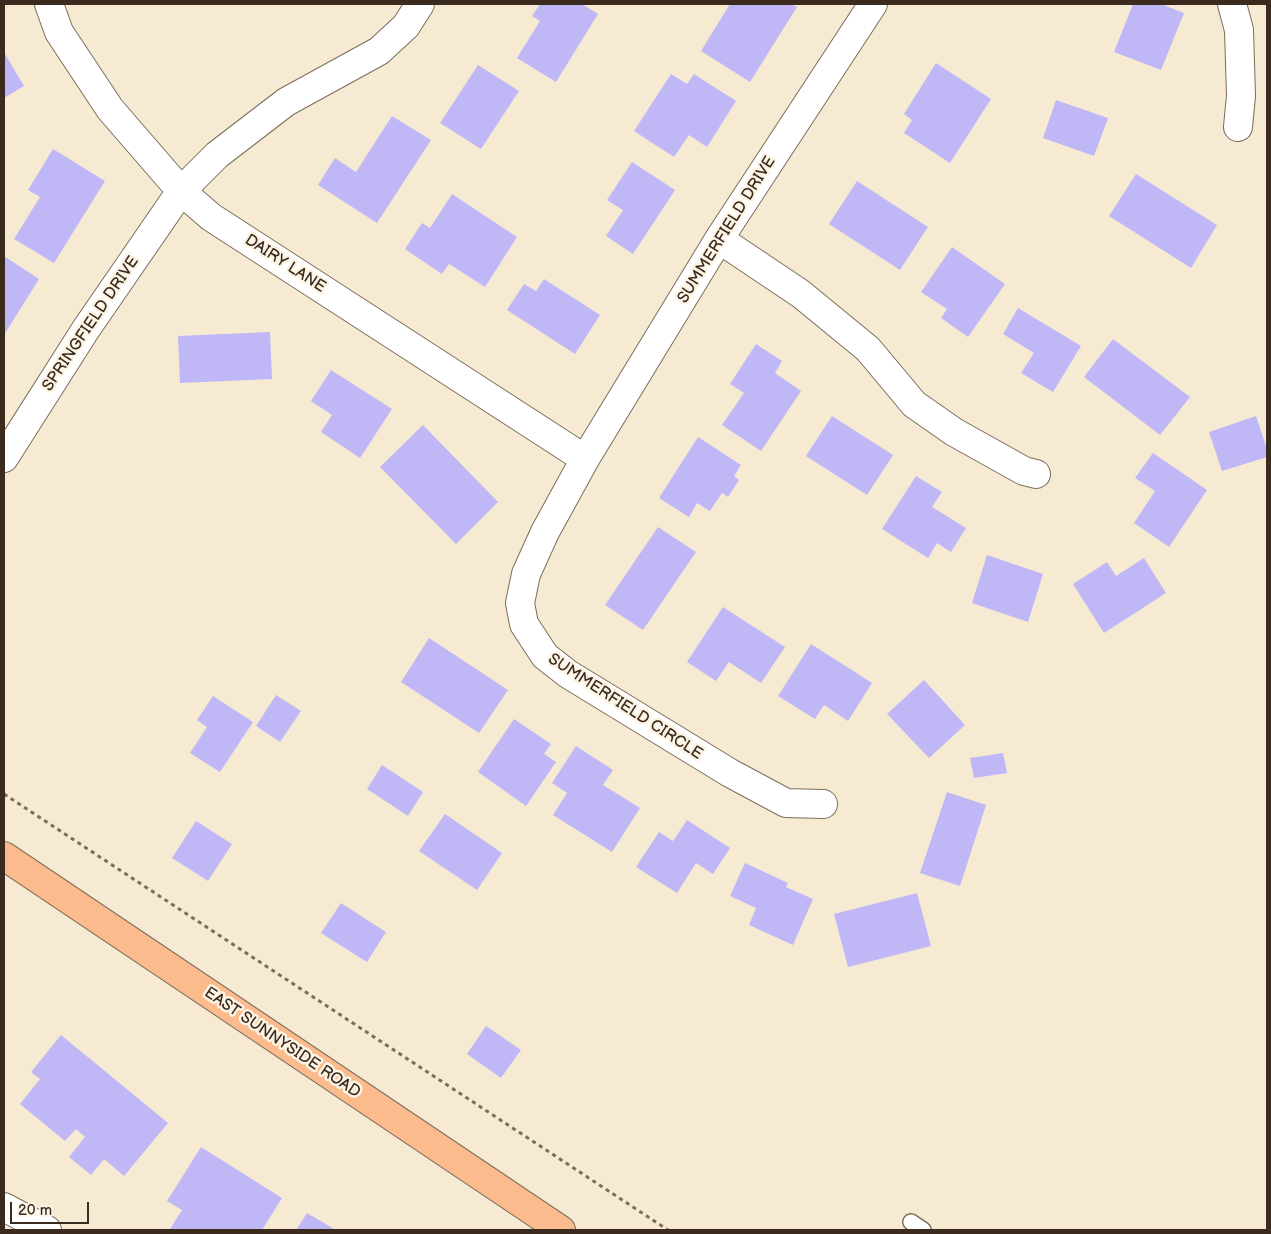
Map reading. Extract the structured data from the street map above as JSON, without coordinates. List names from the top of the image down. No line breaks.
{"streets":{"main road":["EAST SUNNYSIDE ROAD"],"street":["SUMMERFIELD DRIVE","DAIRY LANE","SPRINGFIELD DRIVE","SUMMERFIELD CIRCLE"]},"crossings":[["SUMMERFIELD DRIVE","DAIRY LANE"],["SUMMERFIELD DRIVE","SUMMERFIELD CIRCLE"],["DAIRY LANE","SPRINGFIELD DRIVE"],["DAIRY LANE","SUMMERFIELD CIRCLE"]],"scale_bar":"20 m"}
